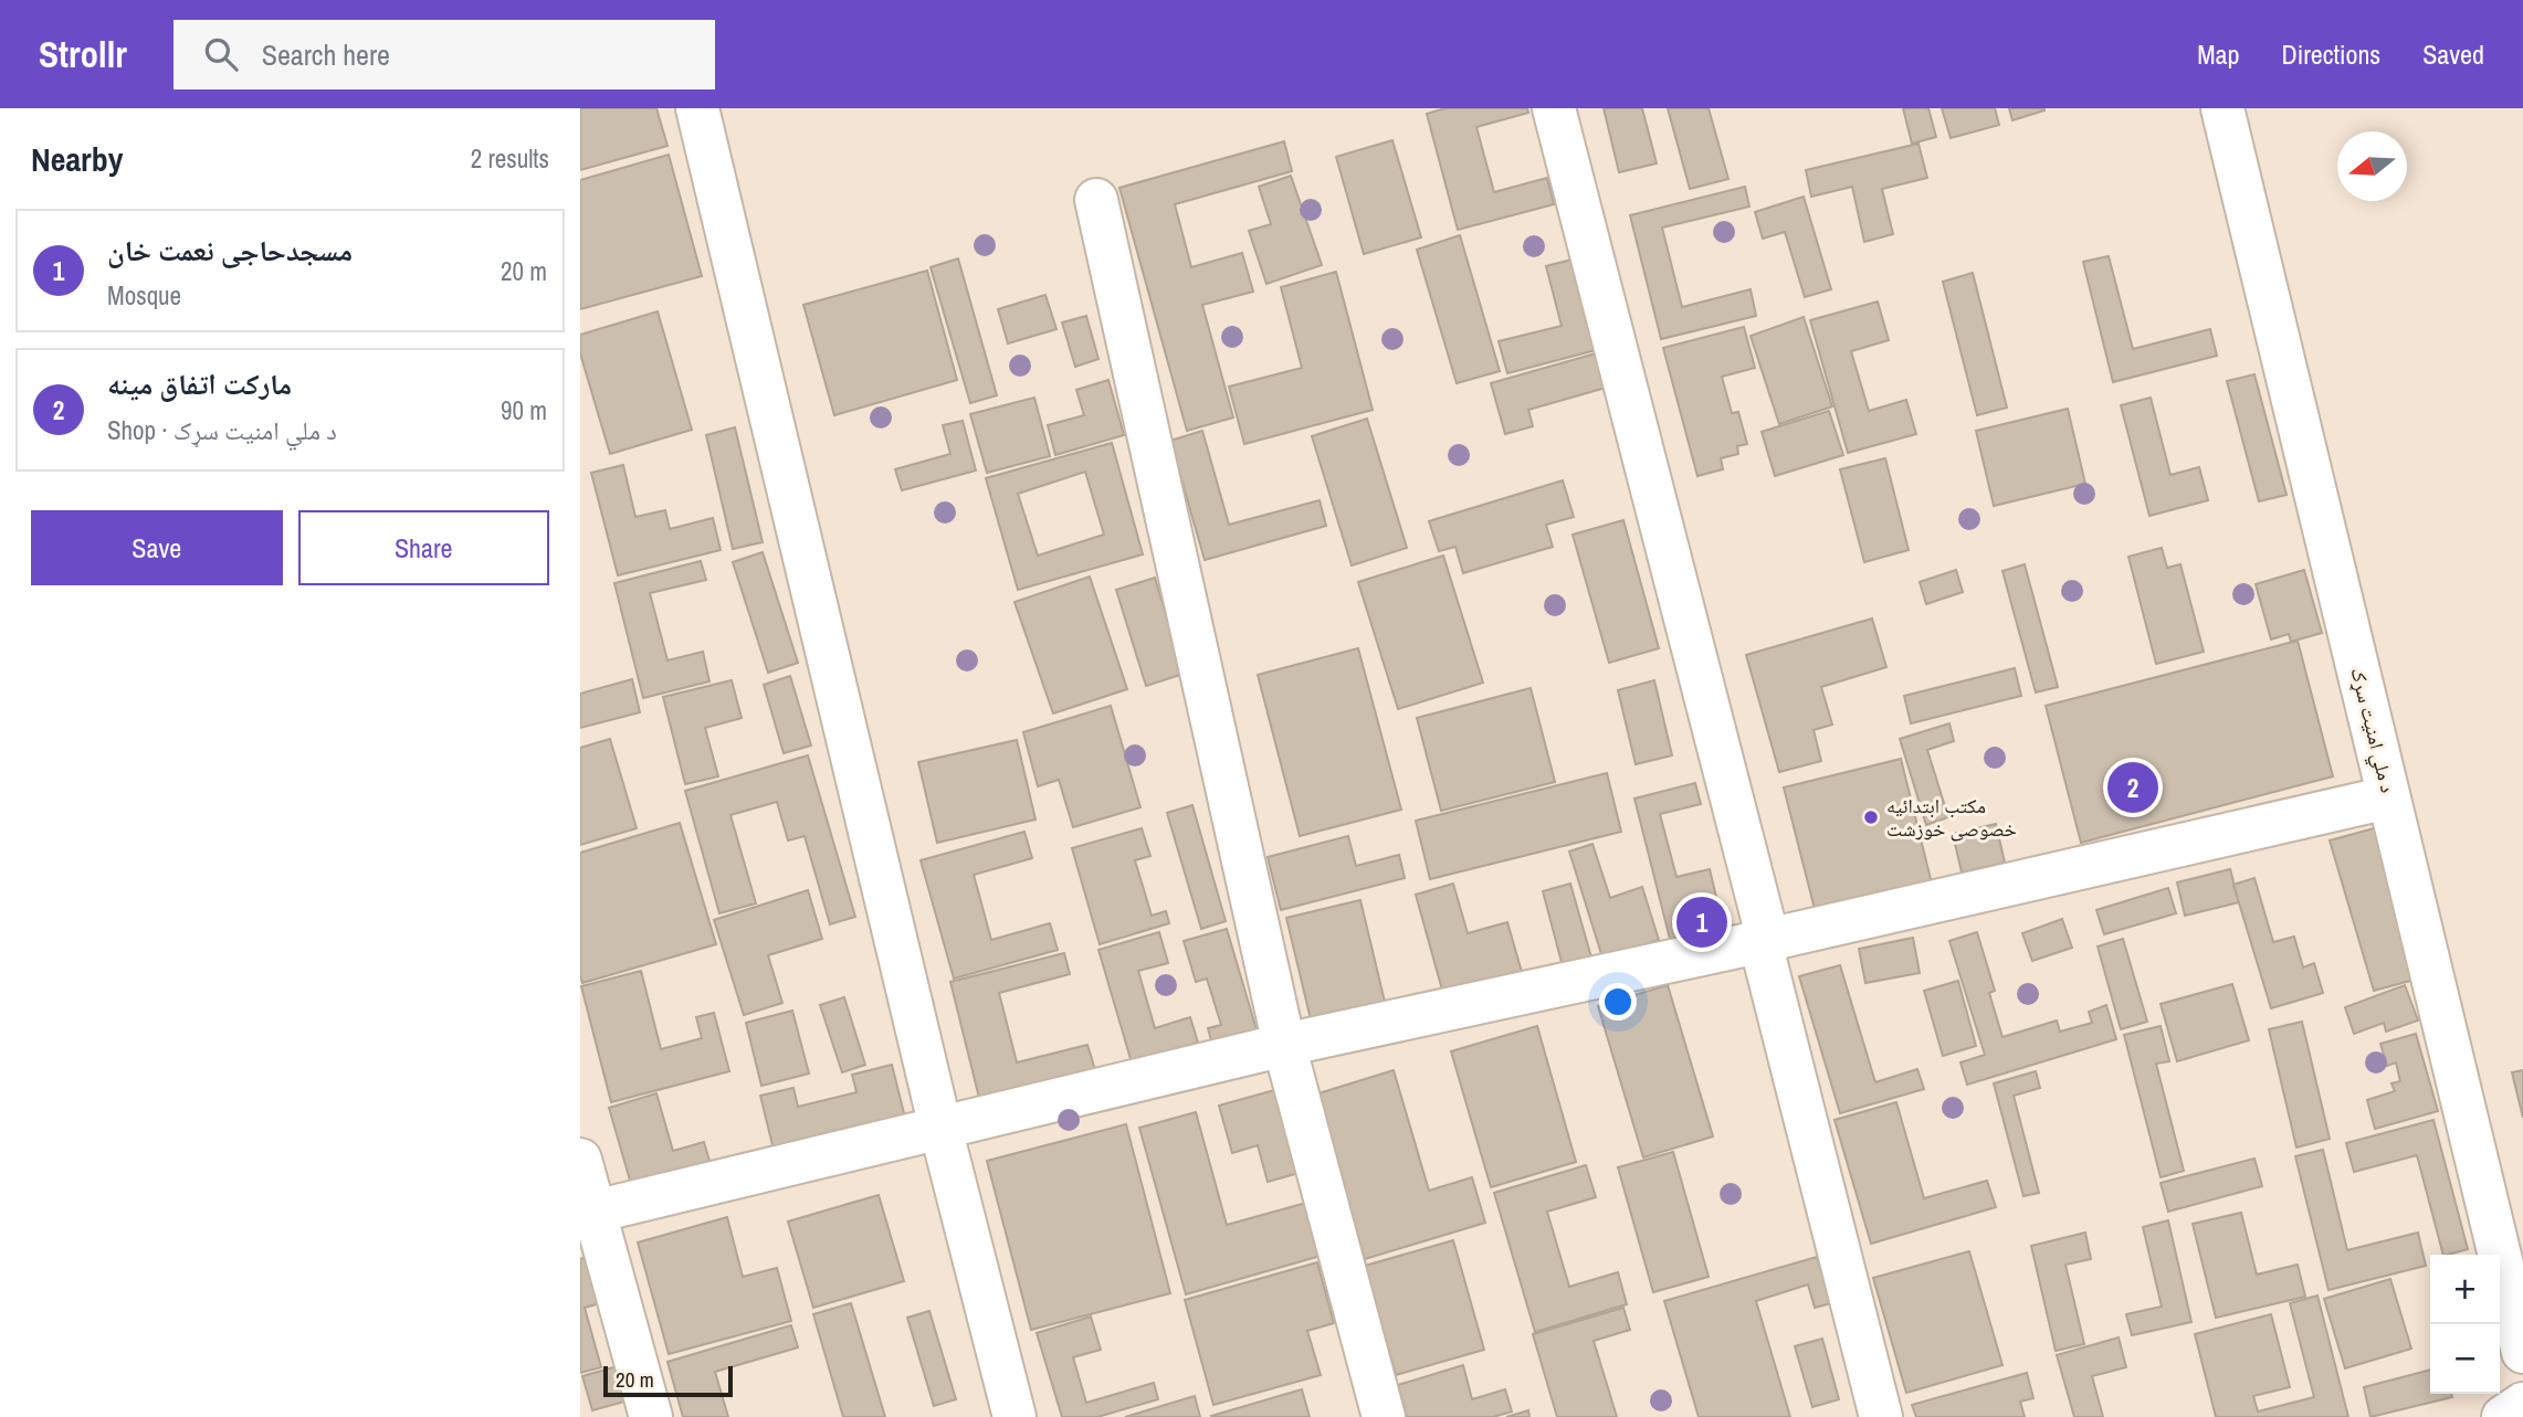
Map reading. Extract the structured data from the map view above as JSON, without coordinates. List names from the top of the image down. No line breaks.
{"streets":{"street":["د ملي امنیت سړک"]},"places":["مکتب ابتدائیه خصوصی خوزشت"],"scale_bar":"20 m","north":"left","page":{"header":"Strollr","search":"Search here","nav":["Map","Directions","Saved"],"heading":["Nearby","2 results"],"list":[{"mark":"1","name":"مسجدحاجی نعمت خان","note":"Mosque","value":"20 m"},{"mark":"2","name":"مارکت اتفاق مینه","note":"Shop · د ملي امنیت سړک","value":"90 m"}],"buttons":["Save","Share"],"pins":["2","1"],"map_buttons":["+","−"],"scale":"20 m"}}
